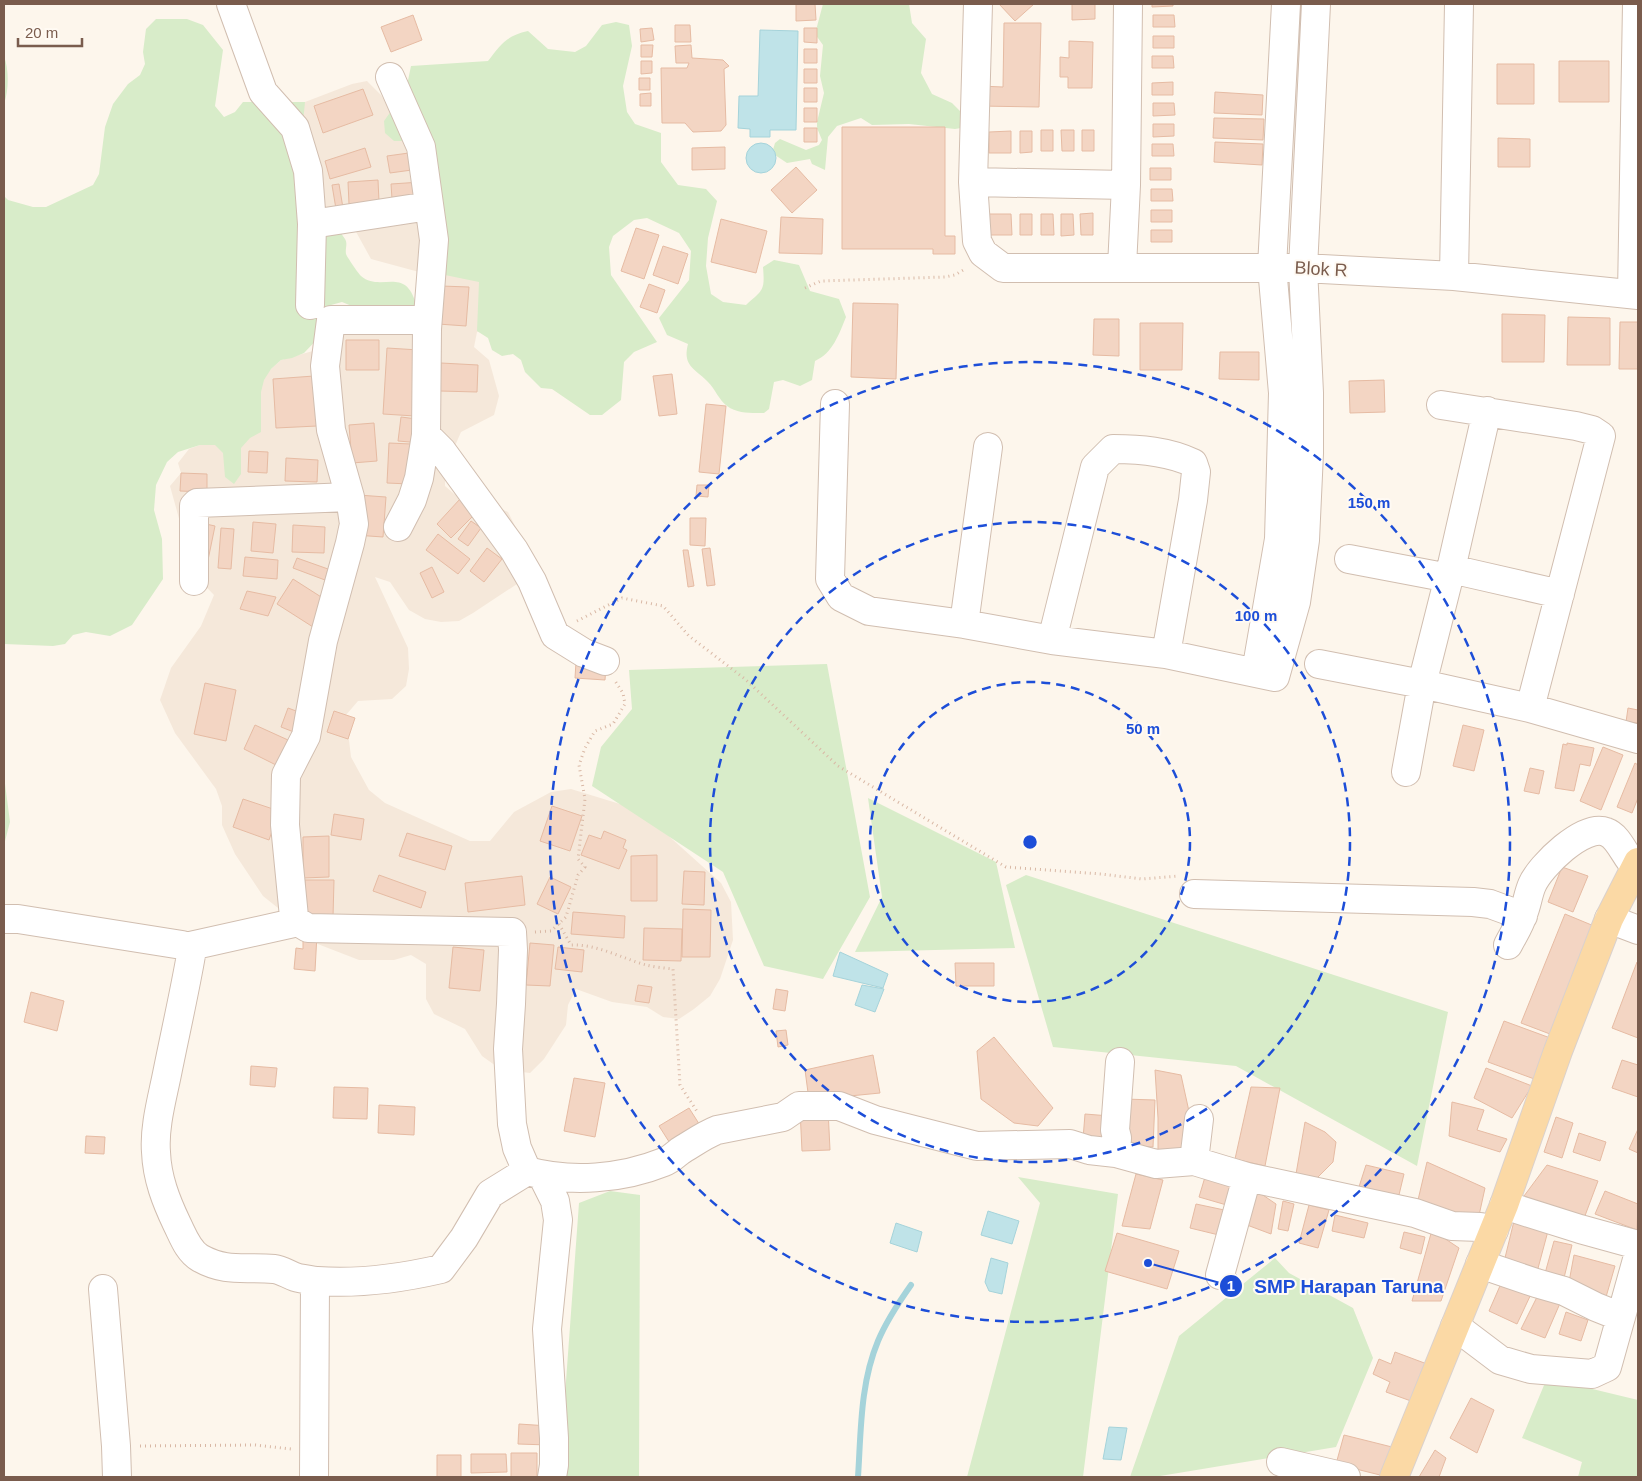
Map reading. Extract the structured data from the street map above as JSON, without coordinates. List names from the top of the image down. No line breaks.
{"streets":{"street":["Blok R"]},"places":["SMP Harapan Taruna"],"scale_bar":"20 m","rings":["150 m","100 m","50 m"]}
